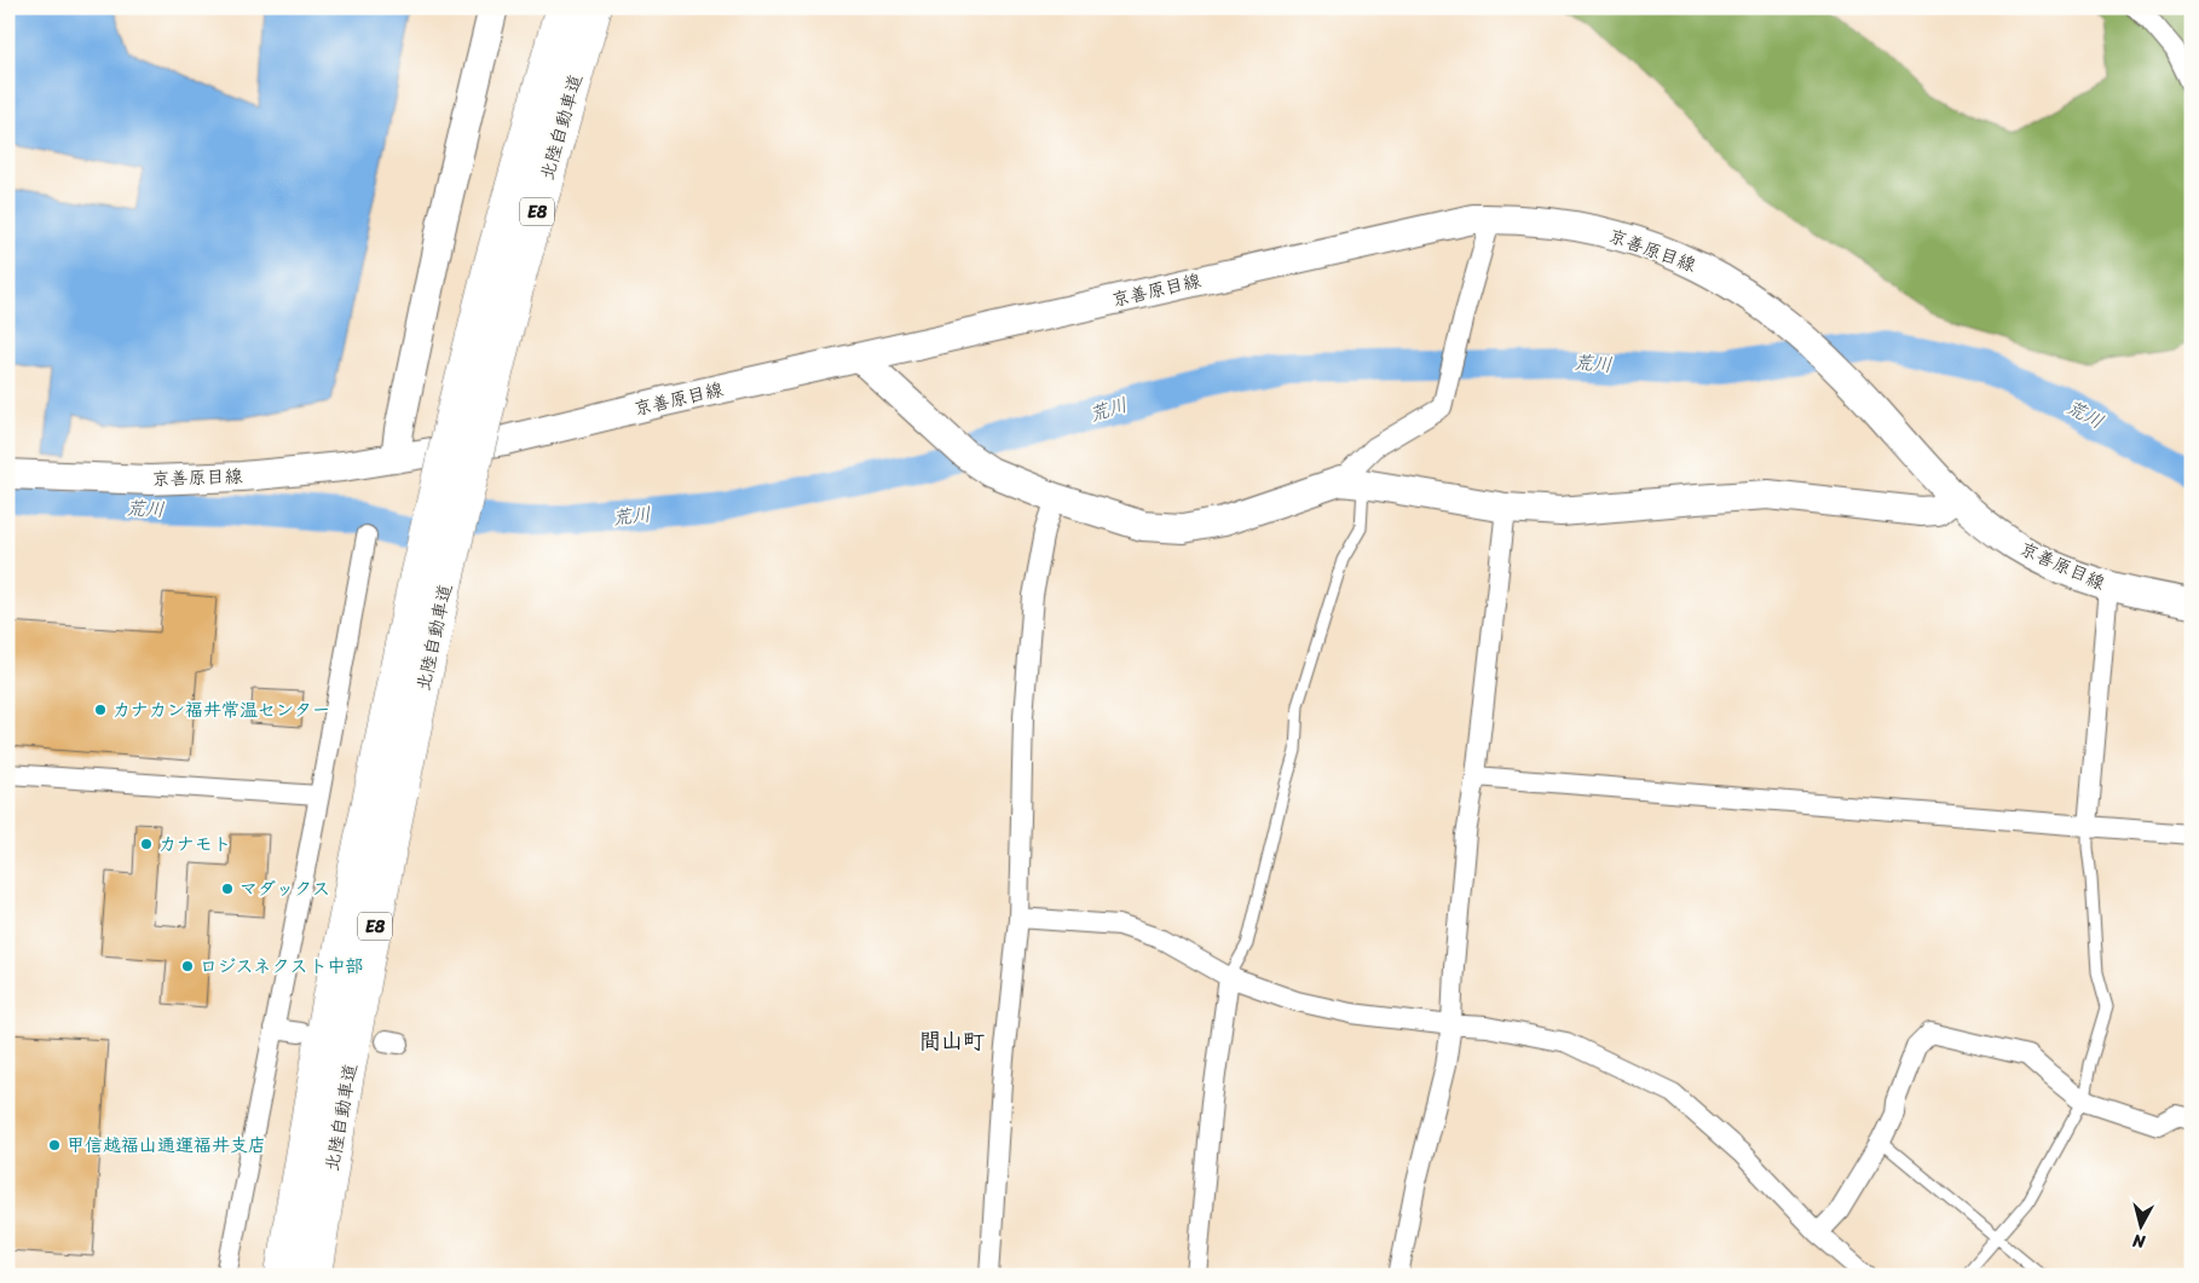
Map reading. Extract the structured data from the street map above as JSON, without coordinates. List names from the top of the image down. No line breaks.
{"streets":{"highway":["北陸自動車道","E8"],"main road":["京善原目線"]},"districts":["間山町"],"water":["荒川"],"places":["カナカン福井常温センター","カナモト","マダックス","ロジスネクスト中部","甲信越福山通運福井支店"],"north":"bottom"}
